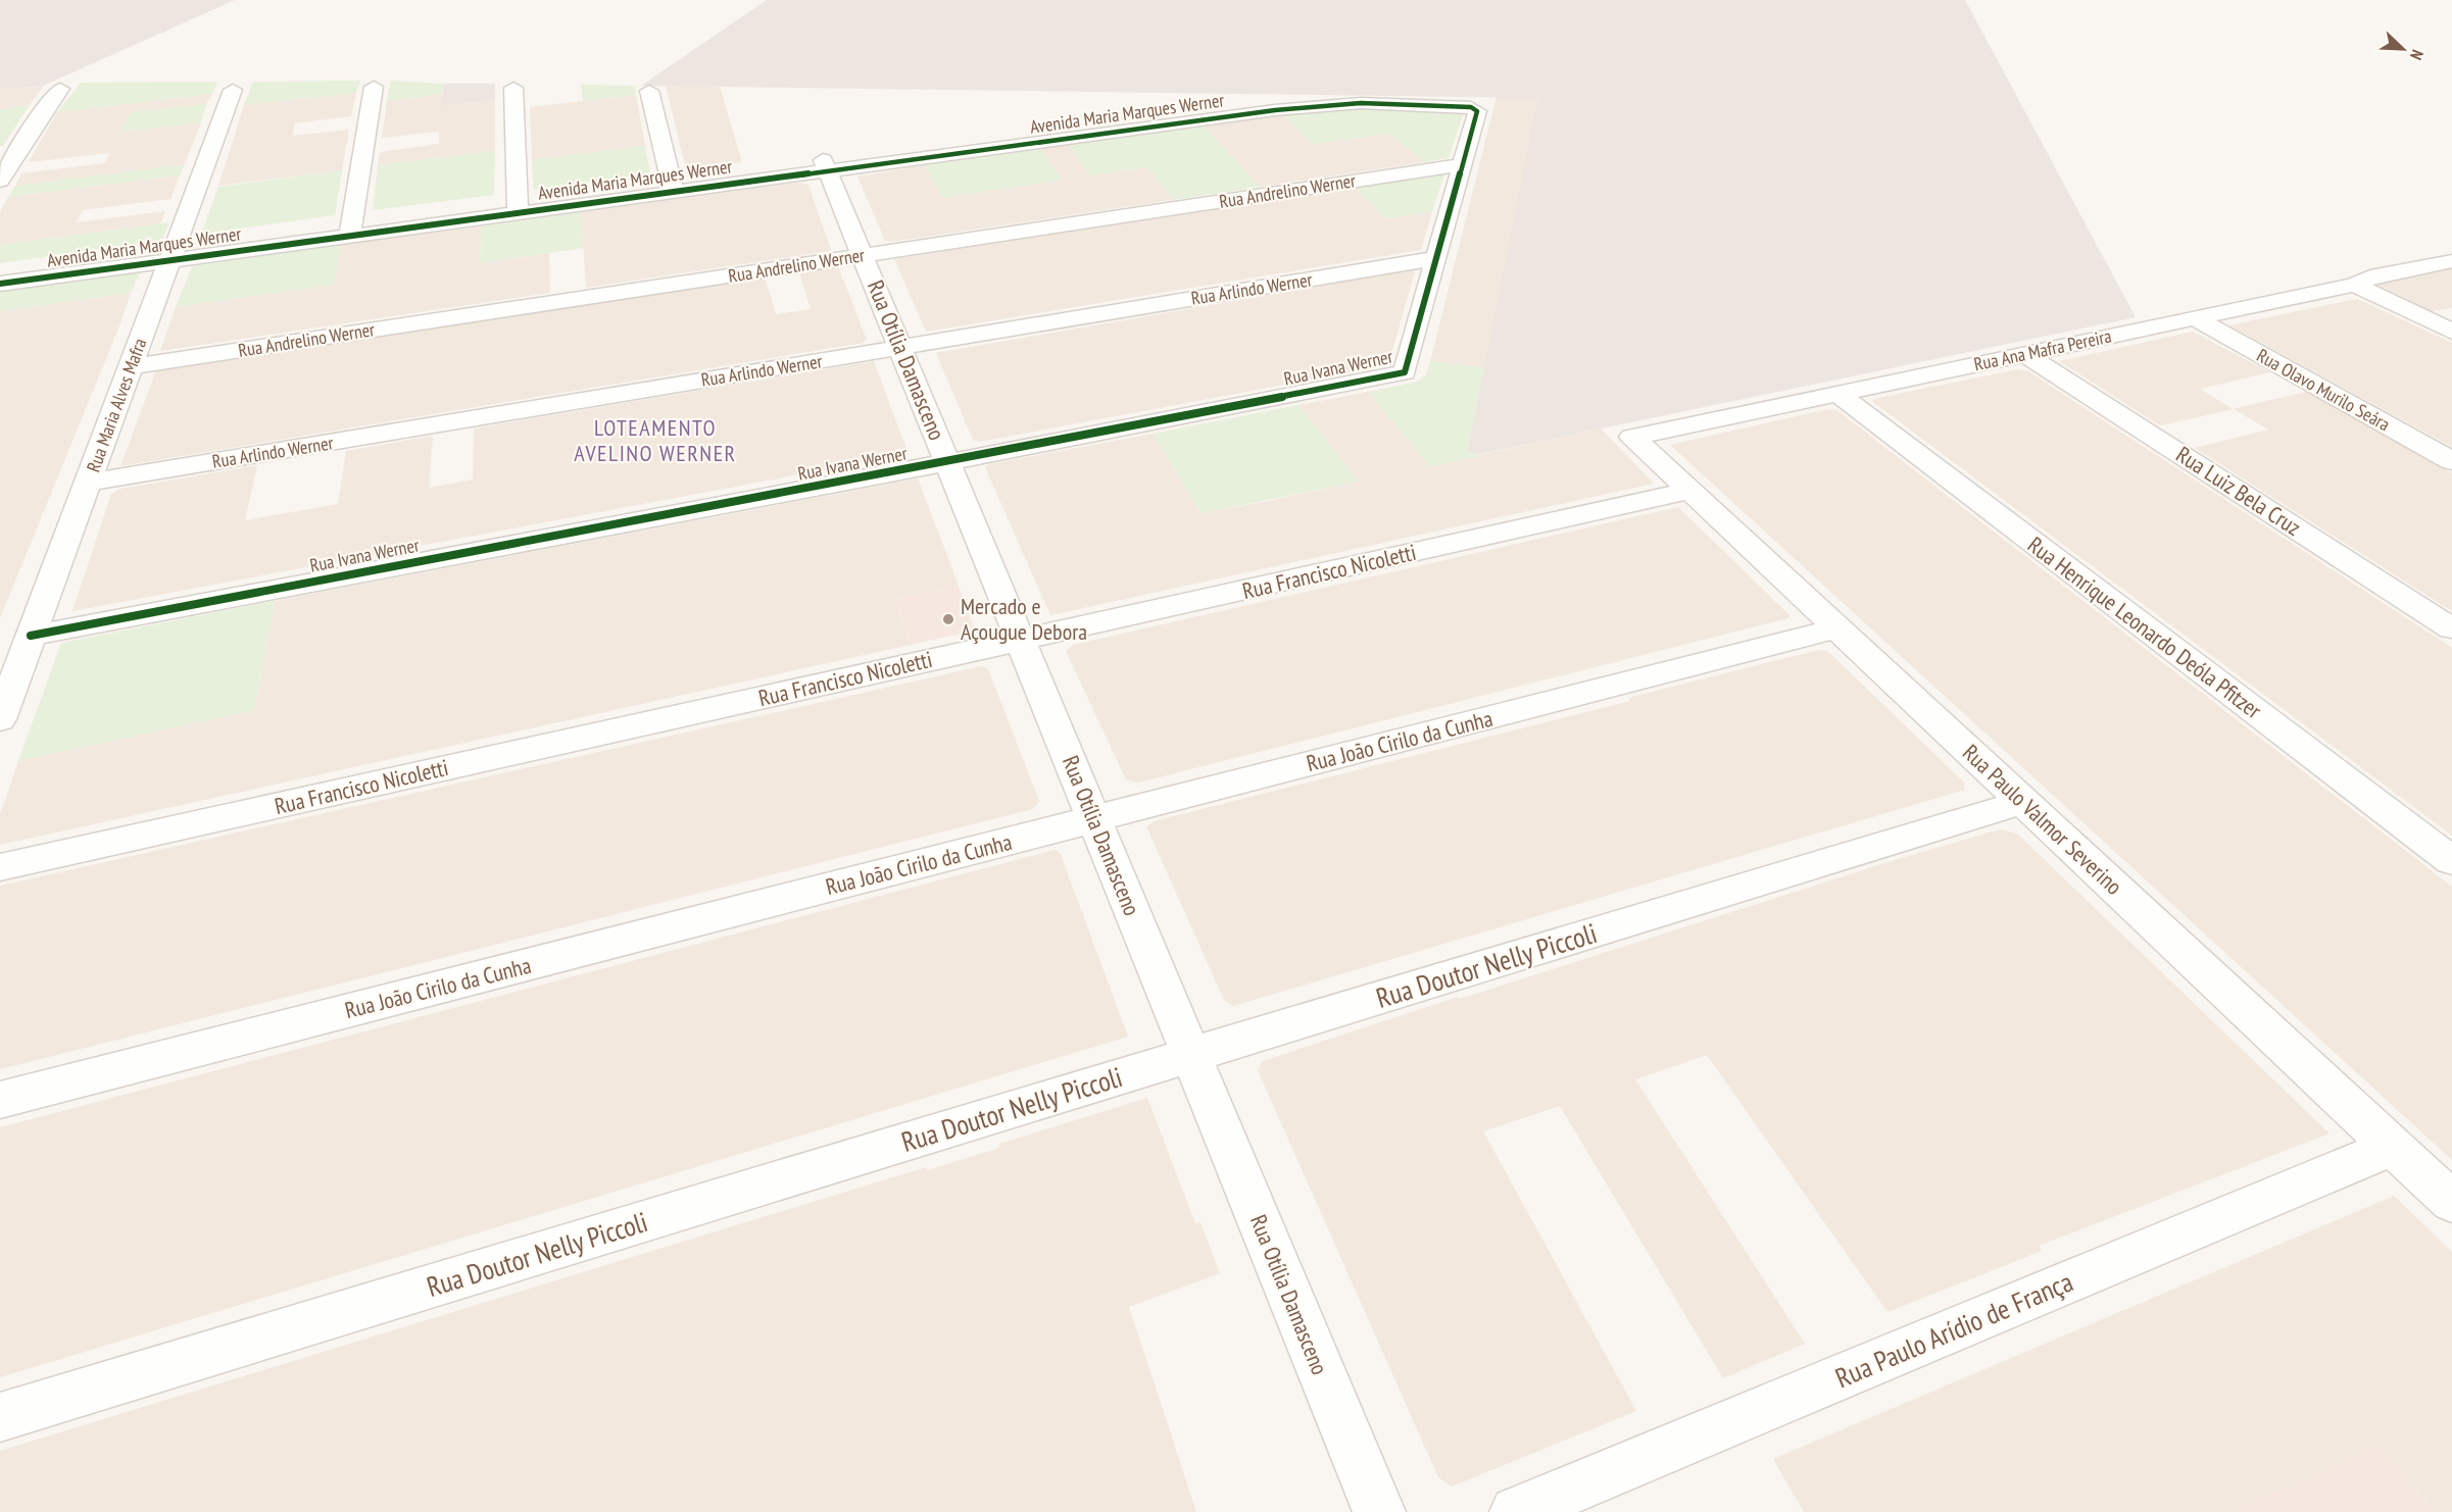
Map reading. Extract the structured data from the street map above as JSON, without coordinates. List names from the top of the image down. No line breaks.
{"streets":{"street":["Avenida Maria Marques Werner","Rua Andrelino Werner","Rua Arlindo Werner","Rua Ana Mafra Pereira","Rua Otília Damasceno","Rua Ivana Werner","Rua Olavo Murilo Seára","Rua Maria Alves Mafra","Rua Luiz Bela Cruz","Rua Francisco Nicoletti","Rua Henrique Leonardo Deóla Pfitzer","Rua João Cirilo da Cunha","Rua Paulo Valmor Severino","Rua Doutor Nelly Piccoli","Rua Paulo Arídio de França"]},"crossings":[["Avenida Maria Marques Werner","Rua Otília Damasceno"],["Avenida Maria Marques Werner","Rua Ivana Werner"],["Avenida Maria Marques Werner","Rua Maria Alves Mafra"],["Rua Andrelino Werner","Rua Otília Damasceno"],["Rua Andrelino Werner","Rua Ivana Werner"],["Rua Andrelino Werner","Rua Maria Alves Mafra"],["Rua Arlindo Werner","Rua Otília Damasceno"],["Rua Arlindo Werner","Rua Ivana Werner"],["Rua Arlindo Werner","Rua Maria Alves Mafra"],["Rua Ana Mafra Pereira","Rua Olavo Murilo Seára"],["Rua Ana Mafra Pereira","Rua Luiz Bela Cruz"],["Rua Ana Mafra Pereira","Rua Henrique Leonardo Deóla Pfitzer"],["Rua Ana Mafra Pereira","Rua Paulo Valmor Severino"],["Rua Otília Damasceno","Rua Ivana Werner"],["Rua Otília Damasceno","Rua Francisco Nicoletti"],["Rua Otília Damasceno","Rua João Cirilo da Cunha"],["Rua Otília Damasceno","Rua Doutor Nelly Piccoli"],["Rua Ivana Werner","Rua Maria Alves Mafra"],["Rua Francisco Nicoletti","Rua Paulo Valmor Severino"],["Rua João Cirilo da Cunha","Rua Paulo Valmor Severino"],["Rua Paulo Valmor Severino","Rua Doutor Nelly Piccoli"],["Rua Paulo Valmor Severino","Rua Paulo Arídio de França"]],"districts":["LOTEAMENTO AVELINO WERNER"],"places":["Mercado e Açougue Debora"],"north":"bottom right"}
